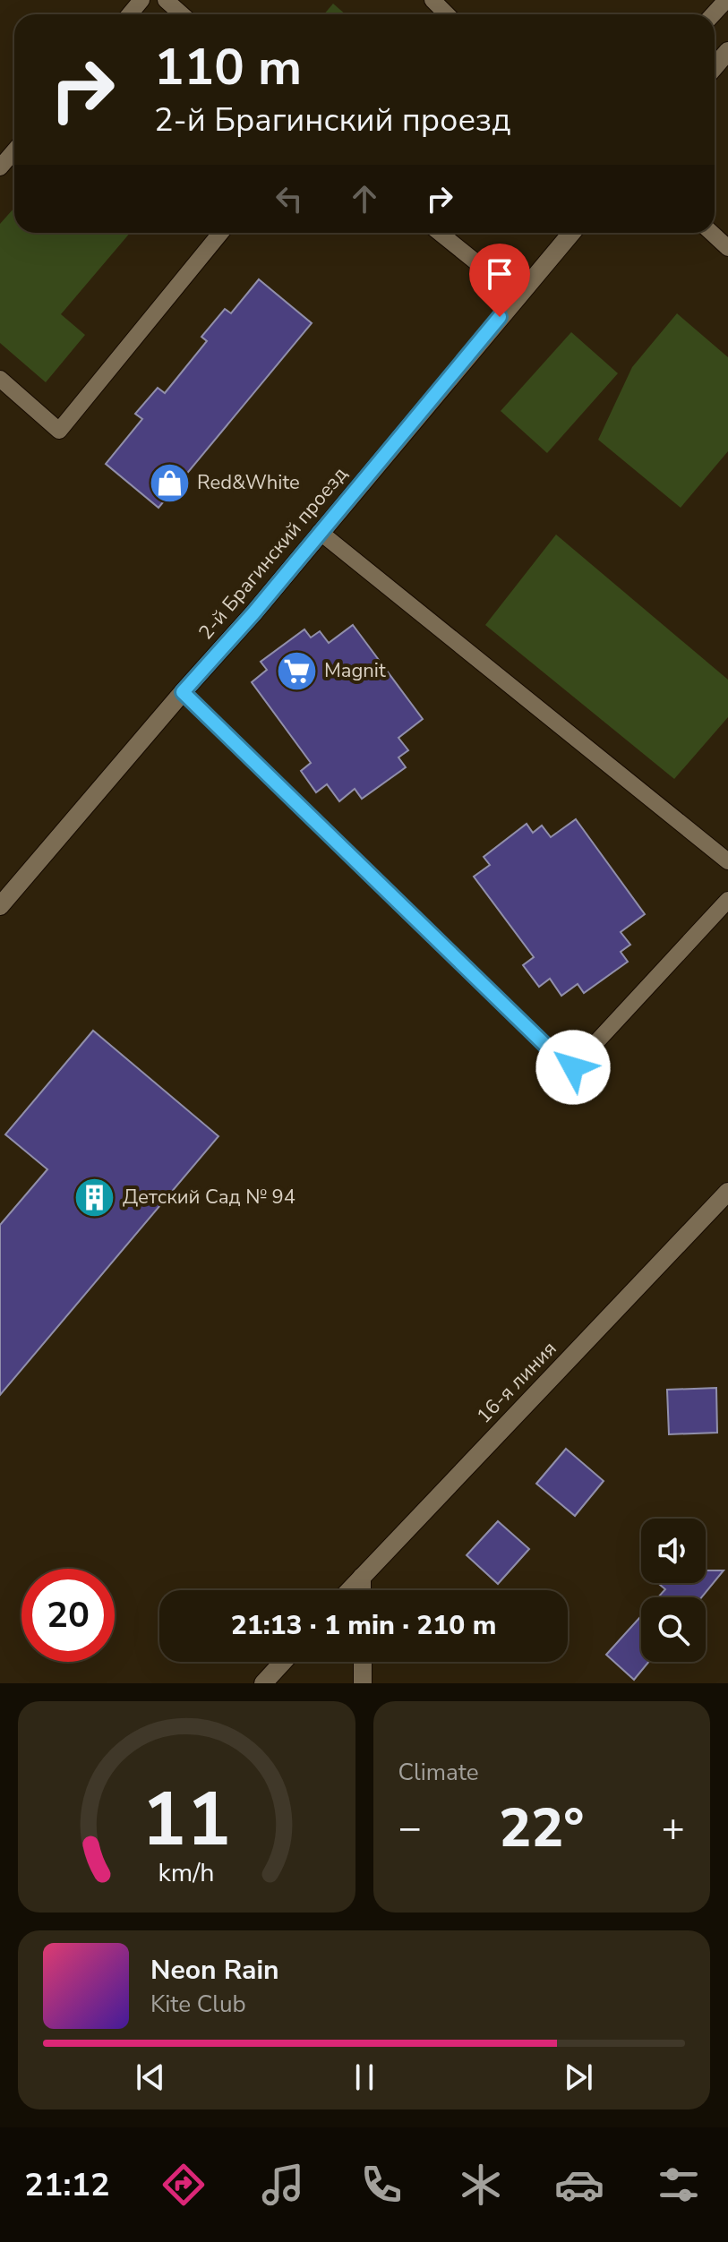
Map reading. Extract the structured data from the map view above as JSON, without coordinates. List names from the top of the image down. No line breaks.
{"streets":{"street":["2-й Брагинский проезд","16-я линия"]},"places":{"shop":["Red&White"],"supermarket":["Magnit"],"building":["Детский Сад № 94"]},"page":{"turn":["110 m","2-й Брагинский проезд"],"limit":"20","trip":"21:13 · 1 min · 210 m","tile":"Climate","heat":["−","22°","+"],"song":["Neon Rain","Kite Club"],"tabs":"21:12","gauge":["11","km/h"]}}
